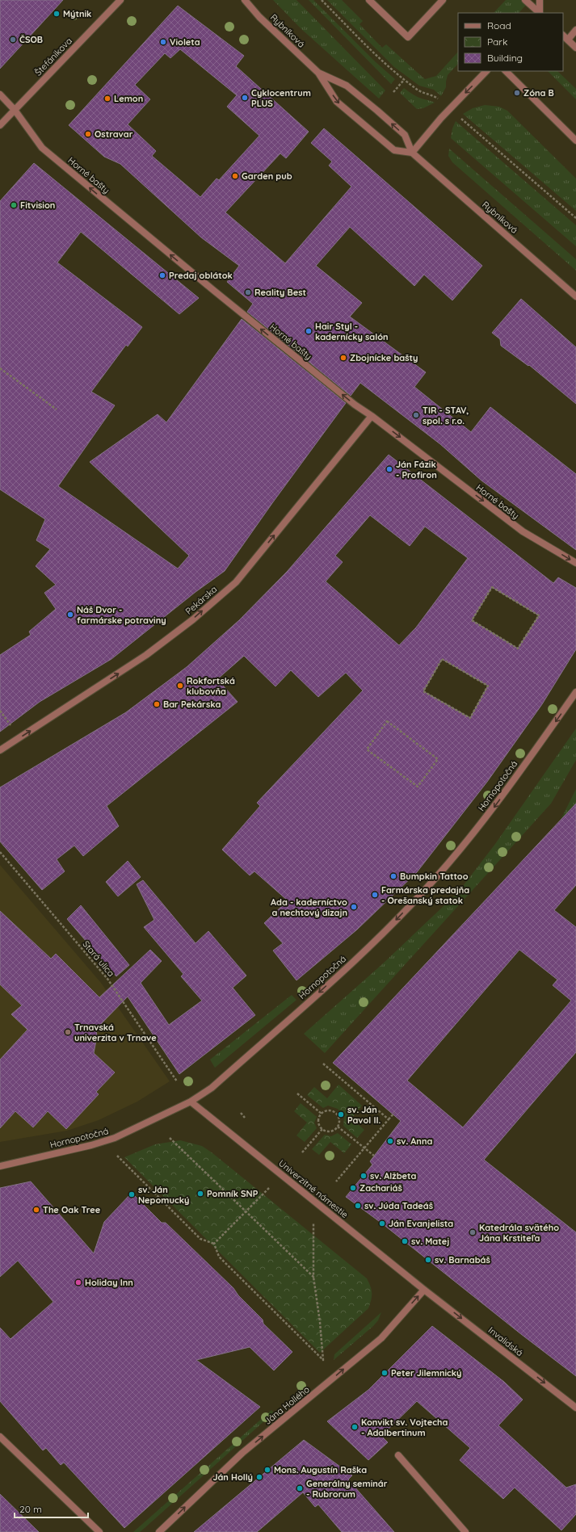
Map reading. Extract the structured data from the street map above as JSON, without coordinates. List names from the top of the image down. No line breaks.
{"streets":{"street":["Rybníková","Štefánikova","Horné bašty","Pekárska","Hornopotočná","Univerzitné námestie","Invalidská","Jána Hollého"],"path":["Stará ulica"]},"crossings":[["Štefánikova","Horné bašty"],["Horné bašty","Pekárska"],["Hornopotočná","Univerzitné námestie"],["Univerzitné námestie","Invalidská"],["Univerzitné námestie","Jána Hollého"],["Invalidská","Jána Hollého"]],"one_way":["Pekárska","Hornopotočná","Invalidská","Jána Hollého"],"places":["Mýtnik","ČSOB","Violeta","Zóna B","Cyklocentrum PLUS","Lemon","Ostravar","Garden pub","Fitvision","Predaj oblátok","Reality Best","Hair Styl - kadernícky salón","Zbojnícke bašty","TIR - STAV, spol. s r.o.","Ján Fázik - Profiron","Náš Dvor - farmárske potraviny","Rokfortská klubovňa","Bar Pekárska","Bumpkin Tattoo","Farmárska predajňa - Orešanský statok","Ada - kaderníctvo a nechtový dizajn","Trnavská univerzita v Trnave","sv. Ján Pavol II.","sv. Anna","sv. Alžbeta","Zachariáš","Pomník SNP","sv. Ján Nepomucký","sv. Júda Tadeáš","The Oak Tree","Ján Evanjelista","Katedrála svätého Jána Krstiteľa","sv. Matej","sv. Barnabáš","Holiday Inn","Peter Jilemnický","Konvikt sv. Vojtecha - Adalbertinum","Mons. Augustín Raška","Ján Hollý","Generálny seminár - Rubrorum"],"legend":["Road","Park","Building"],"scale_bar":"20 m"}
